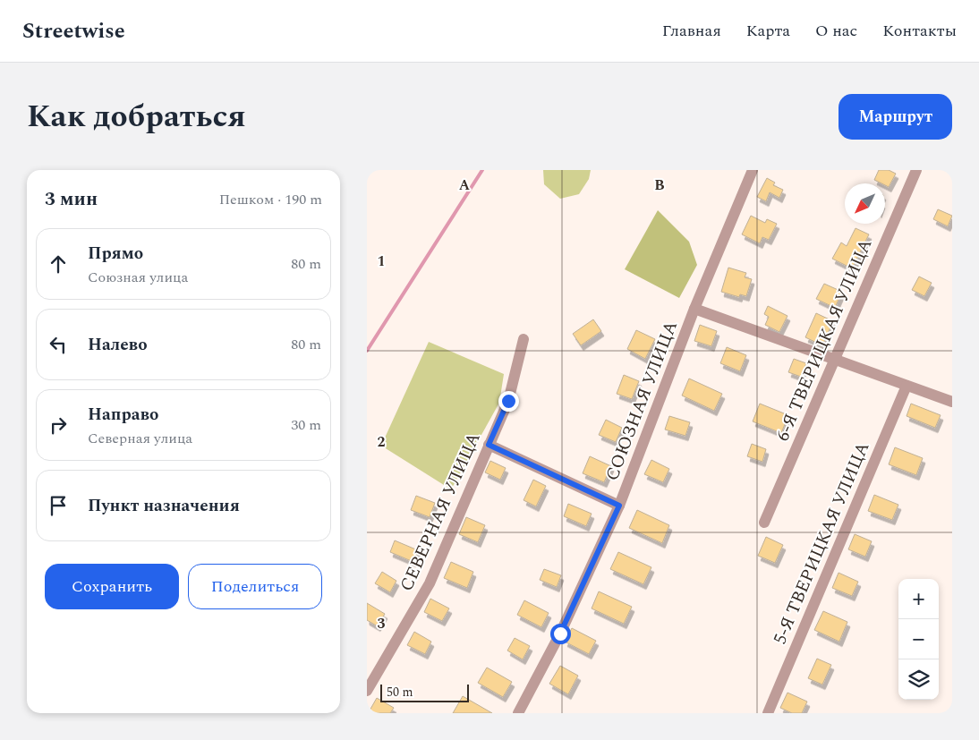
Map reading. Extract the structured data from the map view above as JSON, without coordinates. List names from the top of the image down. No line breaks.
{"streets":{"street":["6-Я ТВЕРИЦКАЯ УЛИЦА","СОЮЗНАЯ УЛИЦА","СЕВЕРНАЯ УЛИЦА","5-Я ТВЕРИЦКАЯ УЛИЦА"]},"scale_bar":"50 m","north":"bottom left","page":{"header":"Streetwise","nav":["Главная","Карта","О нас","Контакты"],"title":"Как добраться","buttons":["Маршрут",["Сохранить","Поделиться"]],"heading":["3 мин","Пешком · 190 m"],"list":[["Прямо","Союзная улица","80 m"],["Налево","80 m"],["Направо","Северная улица","30 m"],"Пункт назначения"],"map_buttons":["+","−"],"scale":"50 m"},"grid":{"columns":["A","B"],"rows":["1","2","3"]}}
